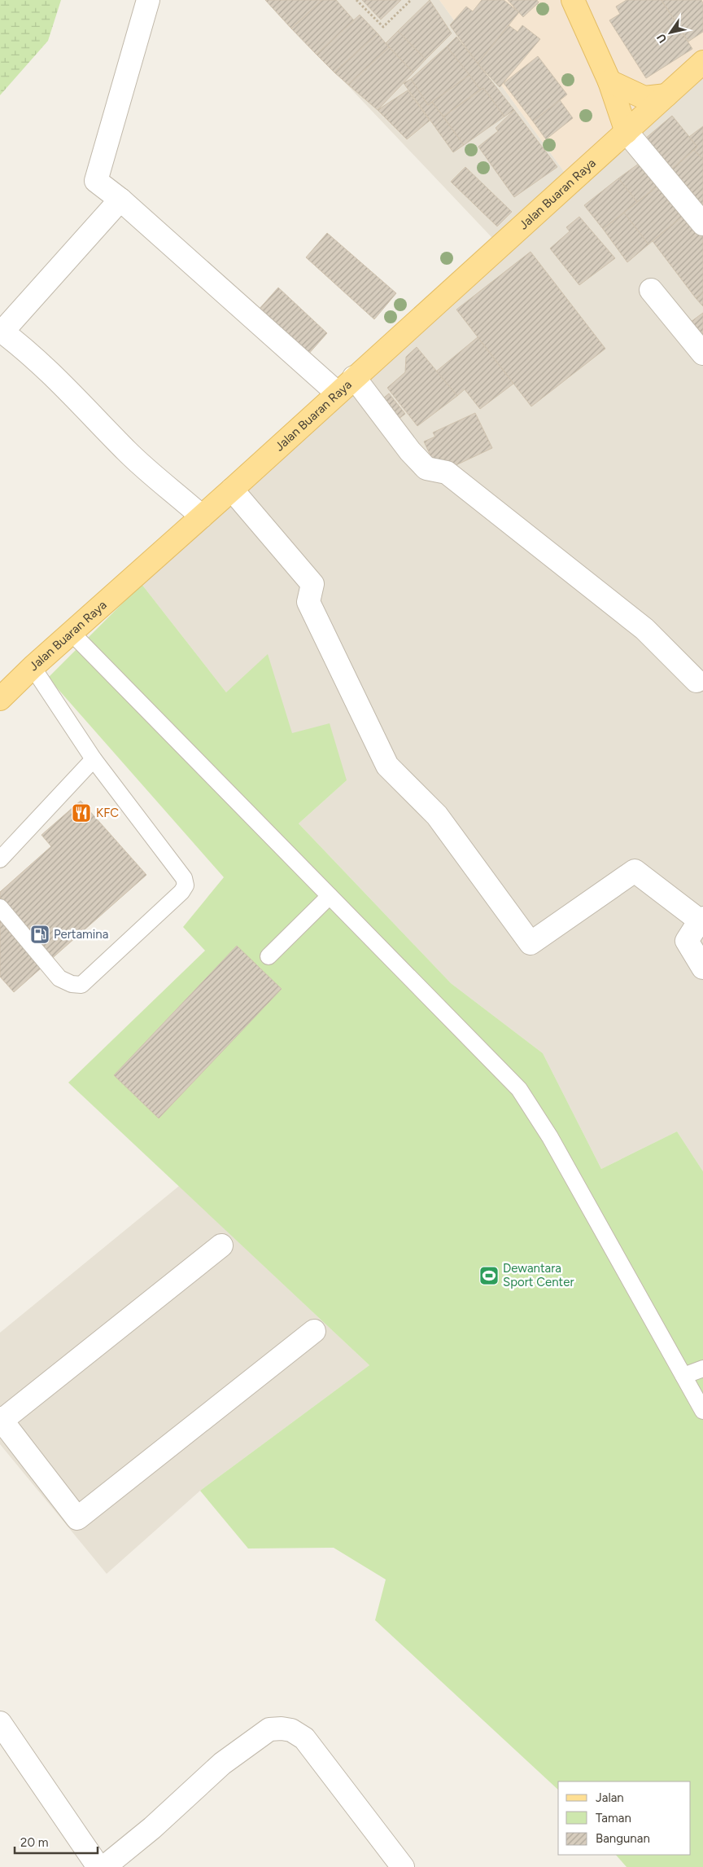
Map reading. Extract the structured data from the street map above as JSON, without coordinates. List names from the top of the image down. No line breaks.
{"streets":{"main road":["Jalan Buaran Raya"]},"places":{"restaurant":["KFC"],"fuel station":["Pertamina"],"sports":["Dewantara Sport Center"]},"legend":["Jalan","Taman","Bangunan"],"scale_bar":"20 m","north":"bottom left"}
